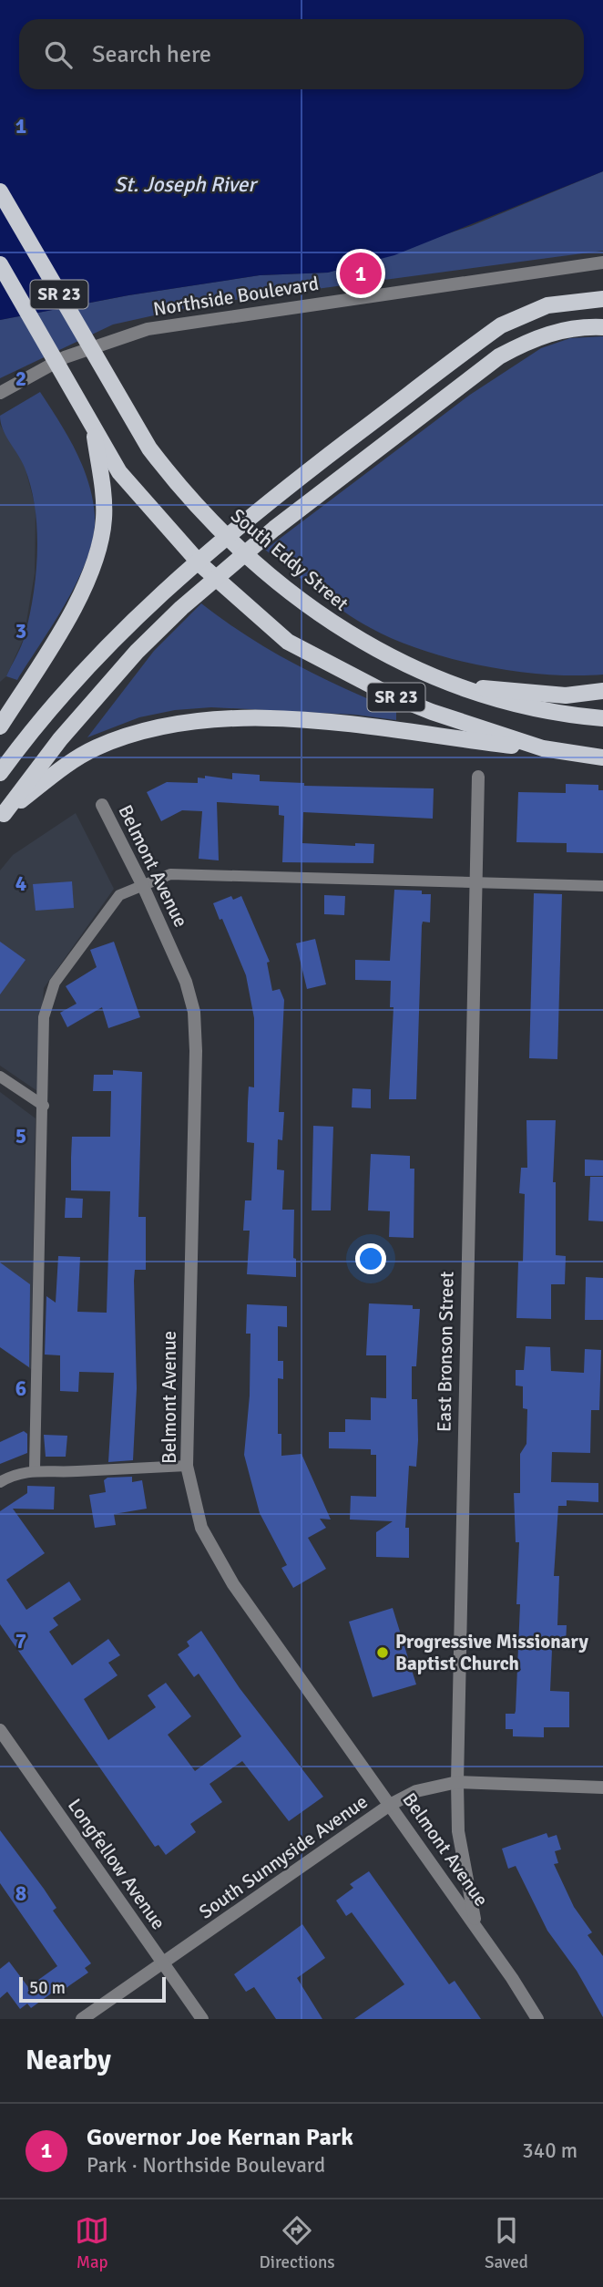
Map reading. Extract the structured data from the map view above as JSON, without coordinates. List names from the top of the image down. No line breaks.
{"streets":{"main road":["SR 23","South Eddy Street"],"street":["Northside Boulevard","Belmont Avenue","East Bronson Street","South Sunnyside Avenue","Longfellow Avenue"]},"crossings":[["Belmont Avenue","East Bronson Street"],["Belmont Avenue","South Sunnyside Avenue"],["East Bronson Street","South Sunnyside Avenue"],["South Sunnyside Avenue","Longfellow Avenue"]],"water":["St. Joseph River"],"places":["Progressive Missionary Baptist Church"],"scale_bar":"50 m","page":{"search":"Search here","pins":"1","scale":"50 m","heading":"Nearby","list":[{"mark":"1","name":"Governor Joe Kernan Park","note":"Park · Northside Boulevard","value":"340 m"}],"nav":["Map","Directions","Saved"]},"grid":{"rows":["1","2","3","4","5","6","7","8"]}}
